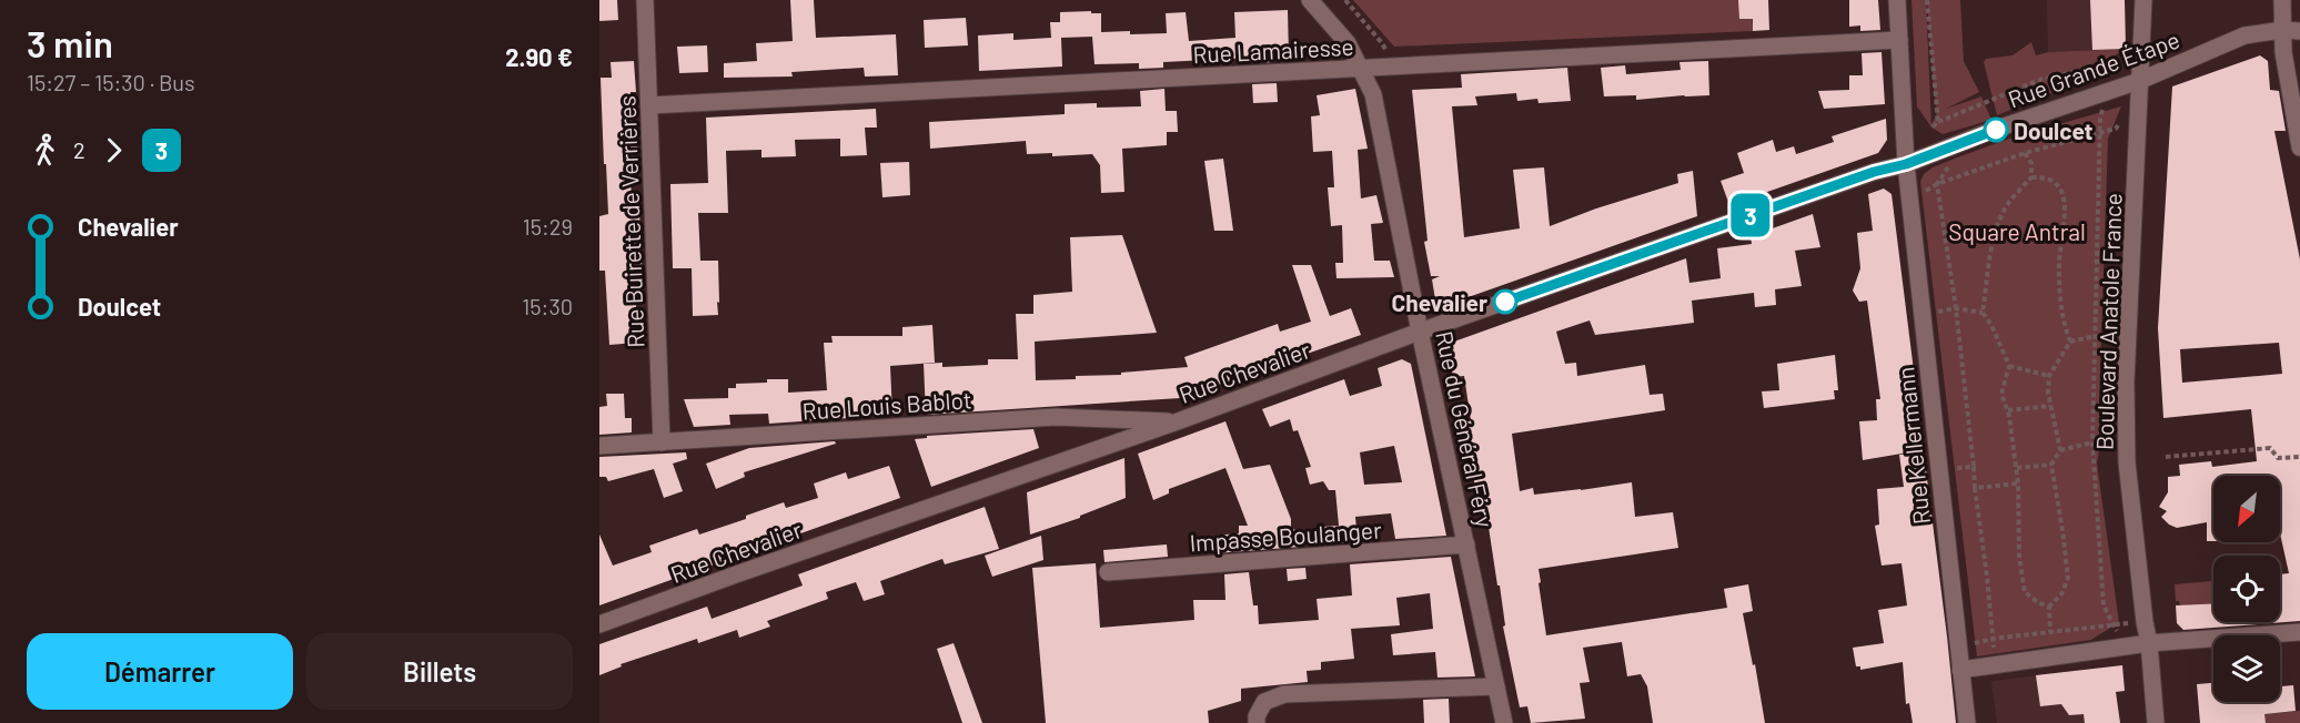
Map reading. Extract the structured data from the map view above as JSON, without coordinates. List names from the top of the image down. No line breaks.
{"streets":{"street":["Rue Lamairesse","Rue Grande Étape","Rue Buirette de Verrières","Boulevard Anatole France","Rue Chevalier","Rue Louis Bablot","Rue du Général Féry","Rue Kellermann","Impasse Boulanger"]},"crossings":[["Rue Lamairesse","Rue Buirette de Verrières"],["Rue Lamairesse","Rue du Général Féry"],["Rue Lamairesse","Rue Kellermann"],["Rue Grande Étape","Boulevard Anatole France"],["Rue Grande Étape","Rue Chevalier"],["Rue Grande Étape","Rue Kellermann"],["Rue Buirette de Verrières","Rue Louis Bablot"],["Rue Chevalier","Rue Louis Bablot"],["Rue Chevalier","Rue du Général Féry"],["Rue Chevalier","Rue Kellermann"],["Rue du Général Féry","Impasse Boulanger"]],"parks":["Square Antral"],"places":["Doulcet","Chevalier"],"lines":["bus line 3"],"north":"bottom left","page":{"heading":["3 min","15:27 – 15:30 · Bus","2.90 €"],"on_map":"3","legs":["2","3"],"list":[{"name":"Chevalier","value":"15:29"},{"name":"Doulcet","value":"15:30"}],"buttons":["Démarrer","Billets"]}}
